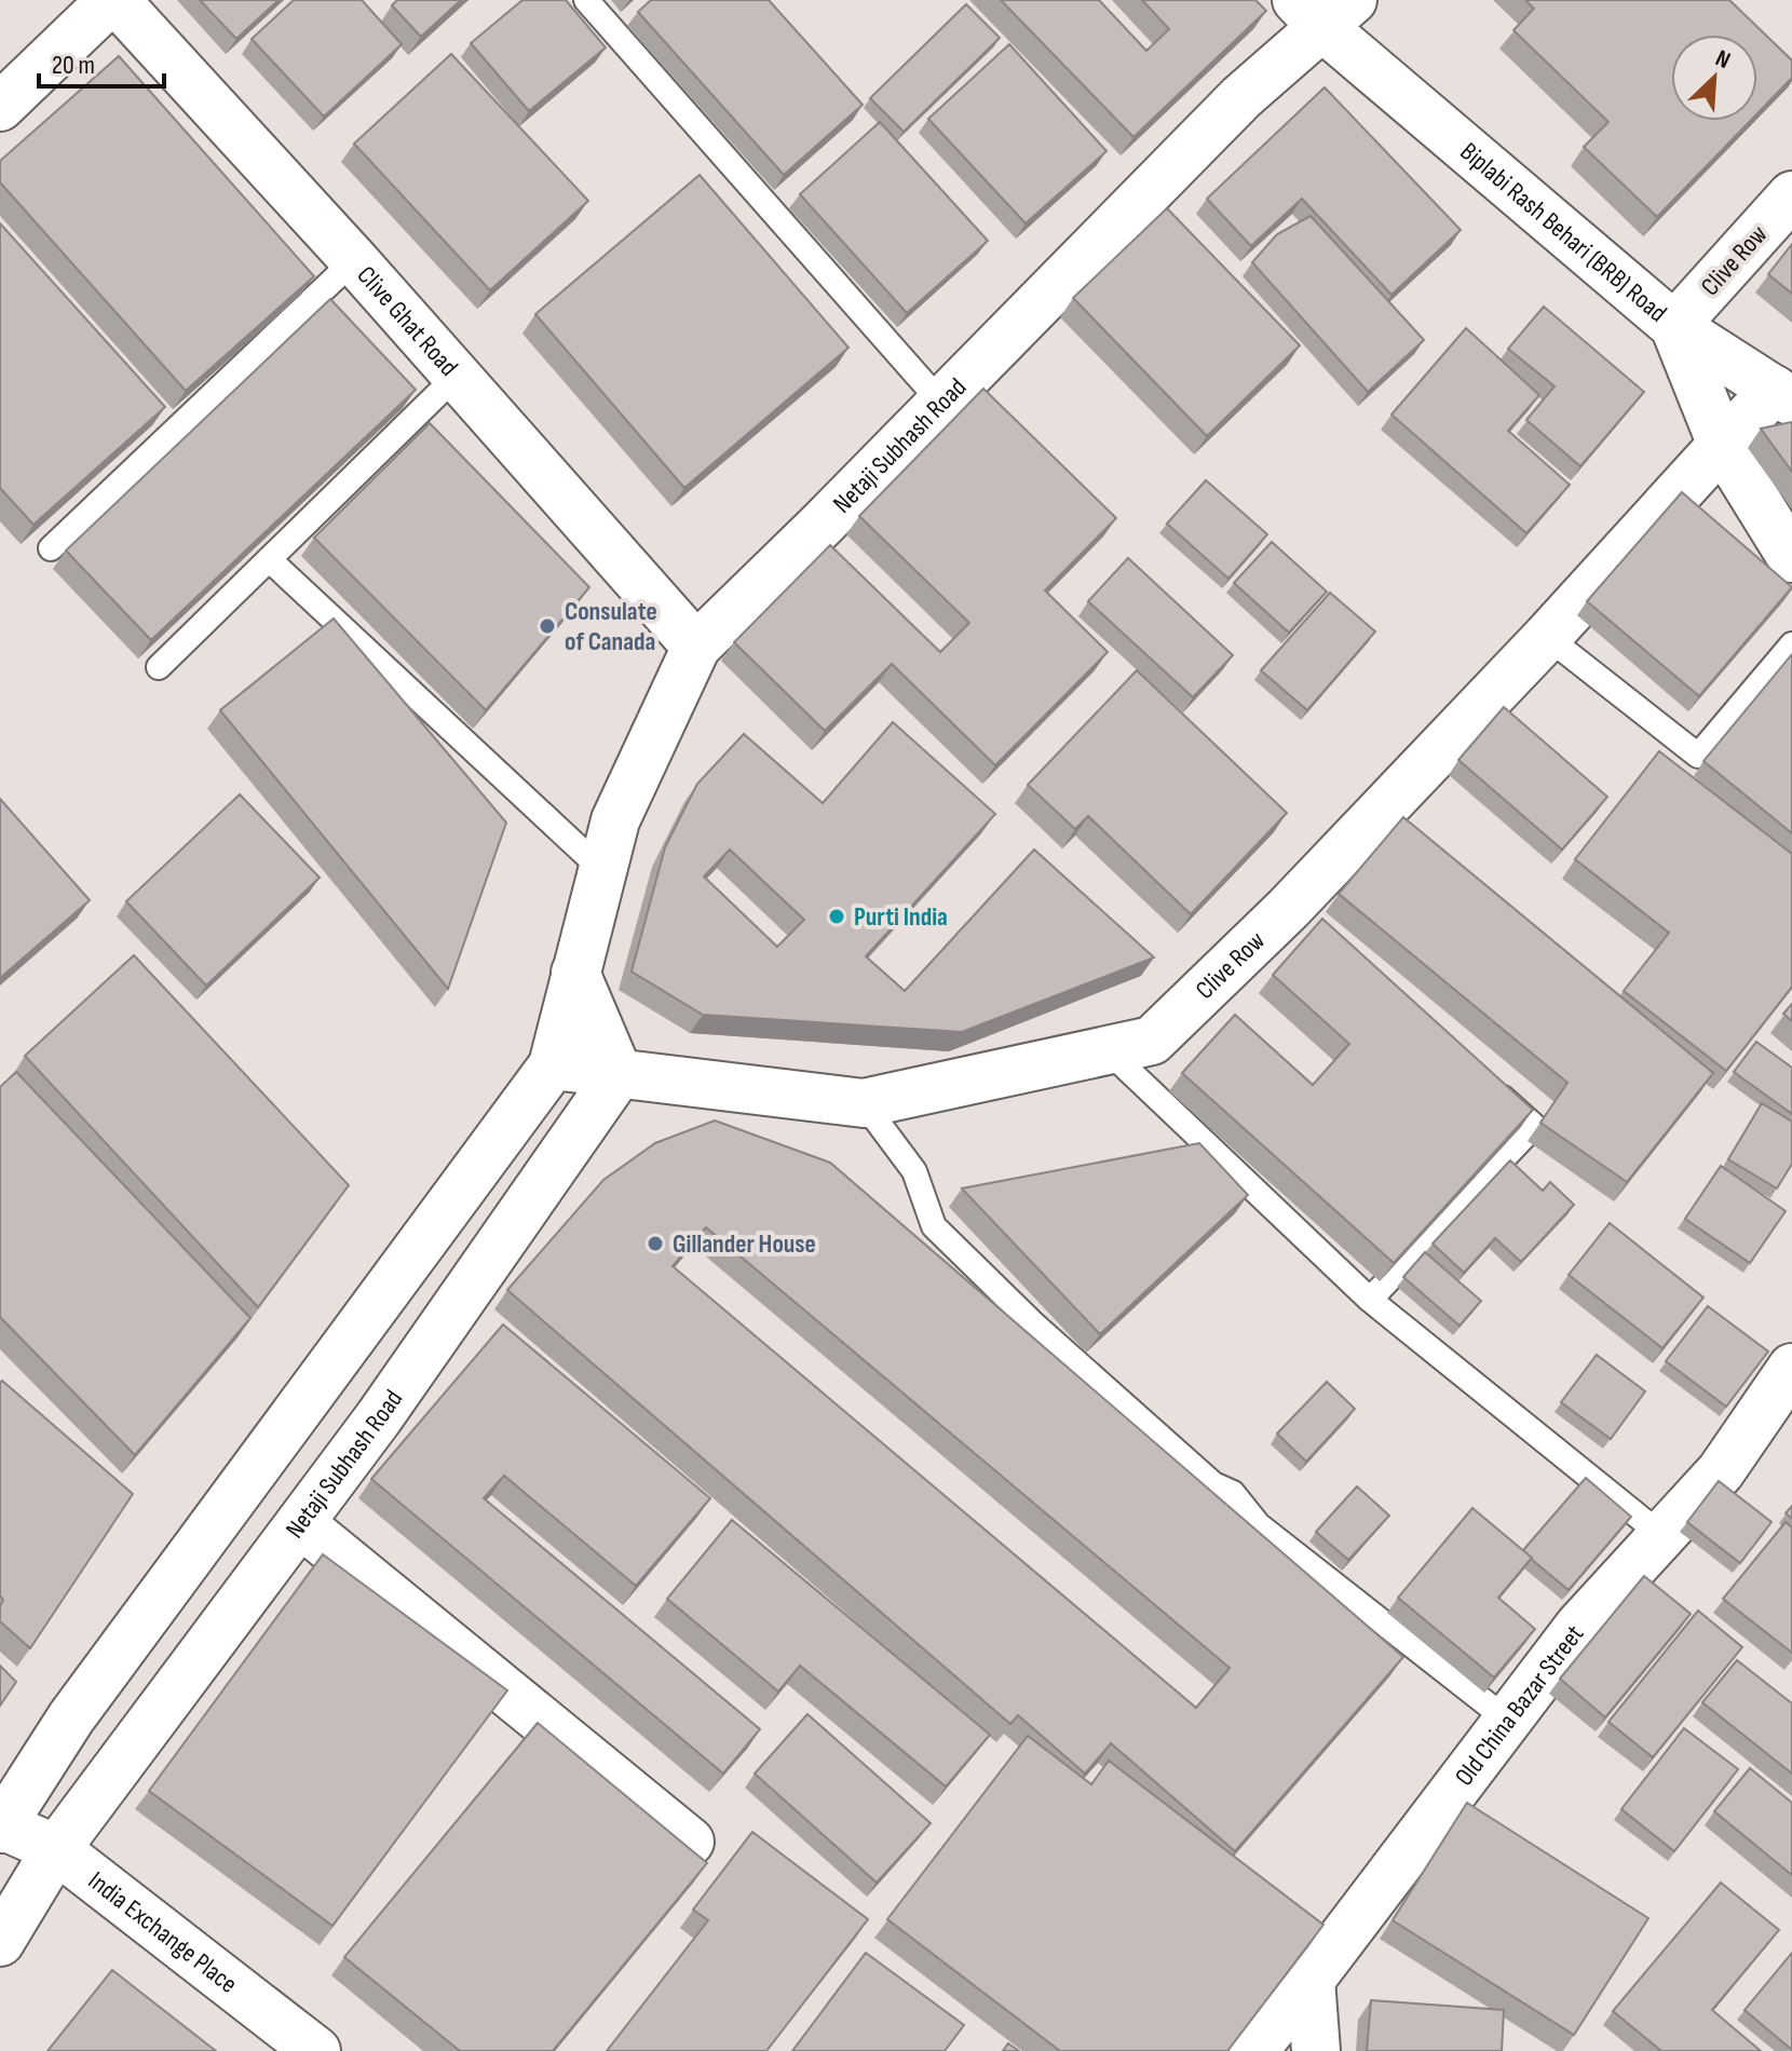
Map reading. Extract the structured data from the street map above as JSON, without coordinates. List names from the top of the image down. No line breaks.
{"streets":{"main road":["Biplabi Rash Behari (BRB) Road","Clive Row","Clive Ghat Road","Netaji Subhash Road","Old China Bazar Street","India Exchange Place"]},"crossings":[["Biplabi Rash Behari (BRB) Road","Clive Row"],["Biplabi Rash Behari (BRB) Road","Netaji Subhash Road"],["Clive Row","Netaji Subhash Road"],["Clive Ghat Road","Netaji Subhash Road"],["Netaji Subhash Road","India Exchange Place"]],"places":["Consulate of Canada","Purti India","Gillander House"],"scale_bar":"20 m","north":"top right"}
